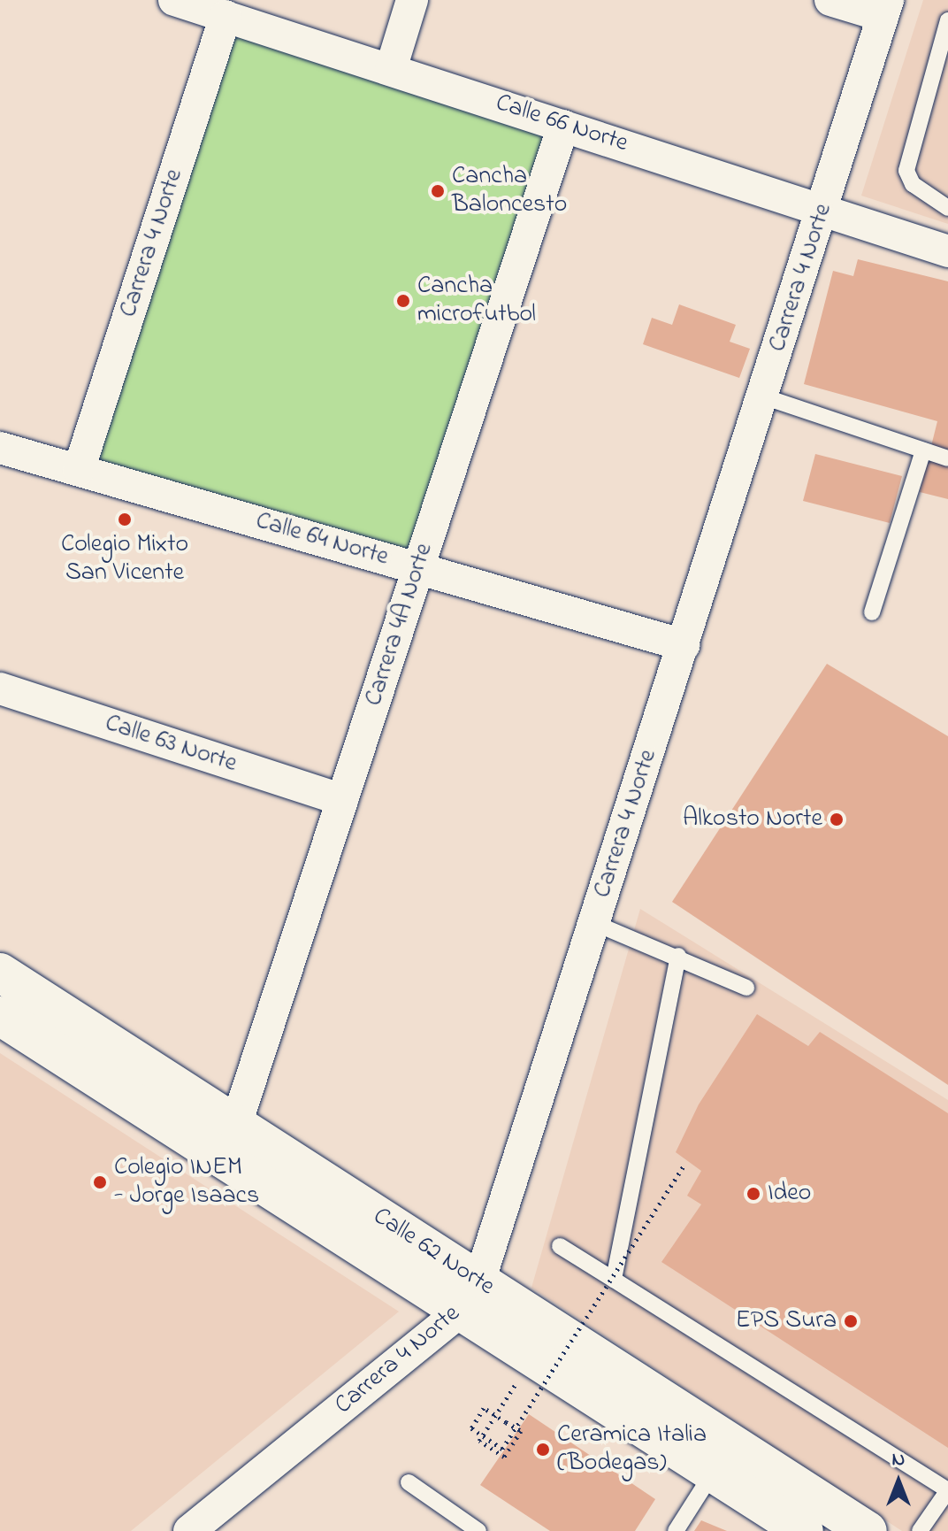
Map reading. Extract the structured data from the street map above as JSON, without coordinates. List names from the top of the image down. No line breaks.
{"streets":{"street":["Calle 66 Norte","Carrera 4 Norte","Calle 64 Norte","Carrera 4A Norte","Calle 63 Norte","Calle 62 Norte"]},"crossings":[["Calle 66 Norte","Carrera 4 Norte"],["Calle 66 Norte","Carrera 4A Norte"],["Carrera 4 Norte","Calle 64 Norte"],["Carrera 4 Norte","Calle 62 Norte"],["Calle 64 Norte","Carrera 4A Norte"],["Carrera 4A Norte","Calle 63 Norte"],["Carrera 4A Norte","Calle 62 Norte"]],"places":["Cancha Baloncesto","Cancha microfutbol","Colegio Mixto San Vicente","Alkosto Norte","Colegio INEM - Jorge Isaacs","Ideo","EPS Sura","Ceramica Italia (Bodegas)"],"north":"top"}
